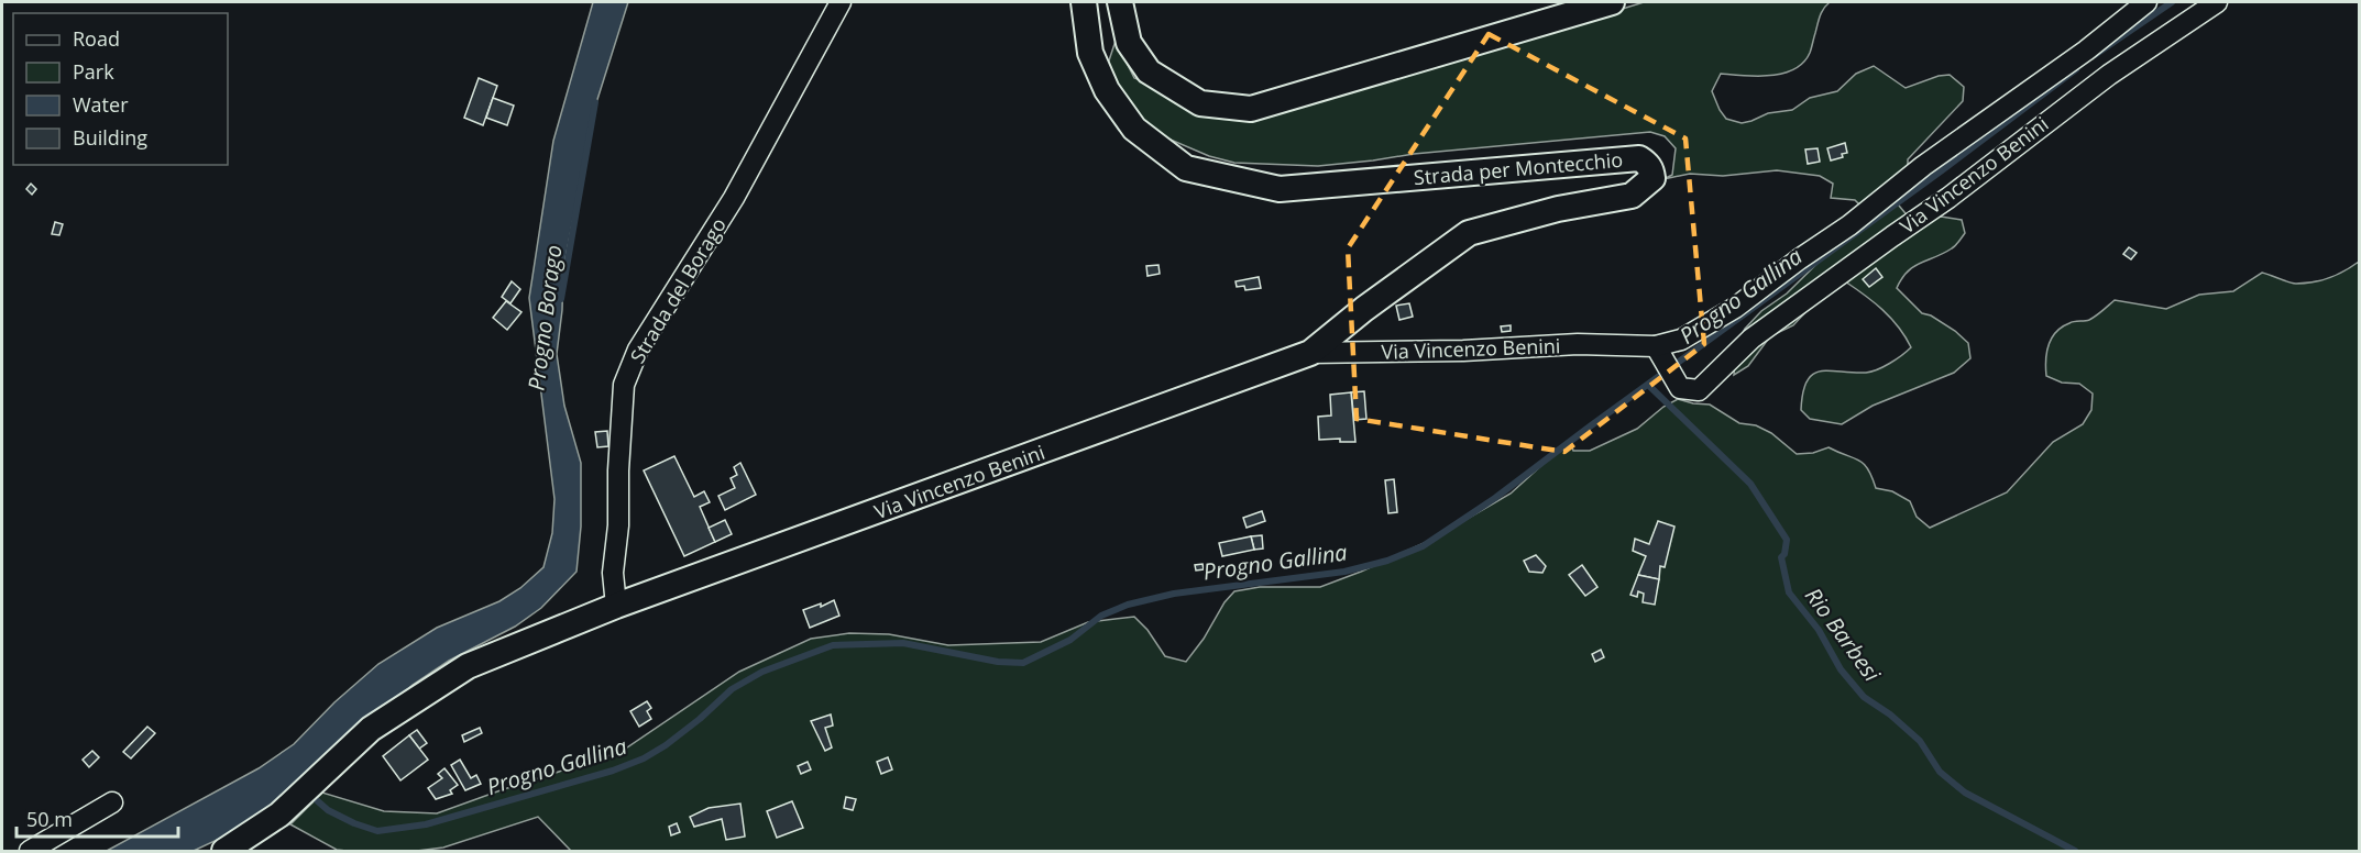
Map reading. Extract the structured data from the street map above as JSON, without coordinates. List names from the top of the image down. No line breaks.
{"streets":{"street":["Strada per Montecchio","Via Vincenzo Benini","Strada del Borago"]},"crossings":[["Strada per Montecchio","Via Vincenzo Benini"],["Via Vincenzo Benini","Strada del Borago"]],"water":["Progno Gallina","Progno Borago","Rio Barbesi"],"legend":["Road","Park","Water","Building"],"scale_bar":"50 m"}
